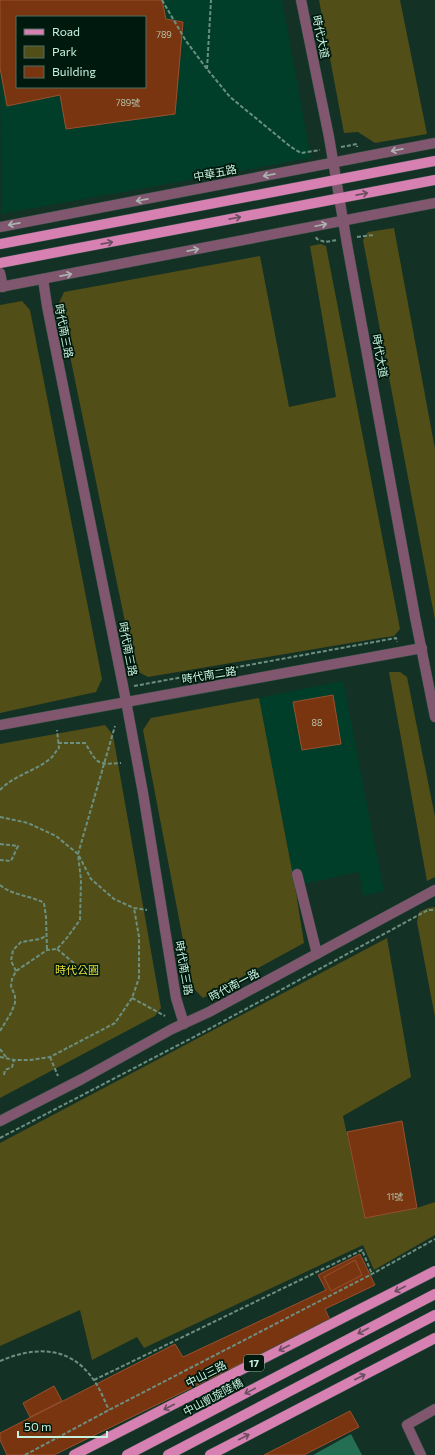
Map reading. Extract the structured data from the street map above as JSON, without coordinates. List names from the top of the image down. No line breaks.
{"streets":{"main road":["17","中山三路","中山凱旋陸橋"],"street":["時代大道","中華五路","時代南三路","時代南二路","時代南一路"]},"crossings":[["時代大道","中華五路"],["時代大道","時代南二路"],["時代南三路","時代南二路"],["時代南三路","時代南一路"]],"parks":["時代公園"],"house_numbers":["789","789號","88","11號"],"legend":["Road","Park","Building"],"scale_bar":"50 m"}
